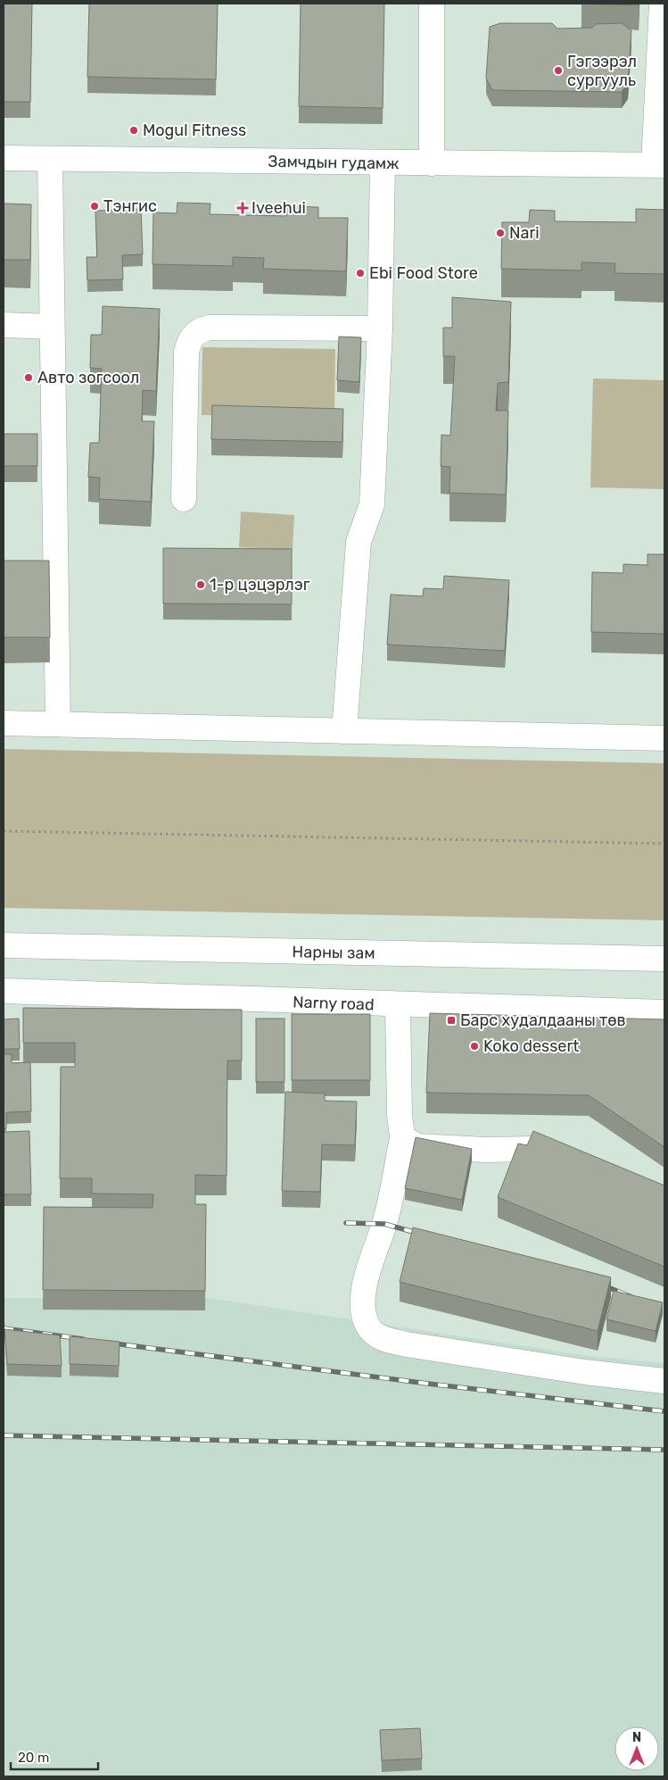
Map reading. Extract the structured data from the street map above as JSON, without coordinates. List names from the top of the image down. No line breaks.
{"streets":{"street":["Замчдын гудамж","Нарны зам","Narny road"]},"places":{"other":["Гэгээрэл сургууль","Mogul Fitness","Тэнгис","Nari","Ebi Food Store","Авто зогсоол","1-р цэцэрлэг","Koko dessert"],"health":["Iveehui"],"transit":["Барс худалдааны төв"]},"scale_bar":"20 m","north":"top"}
